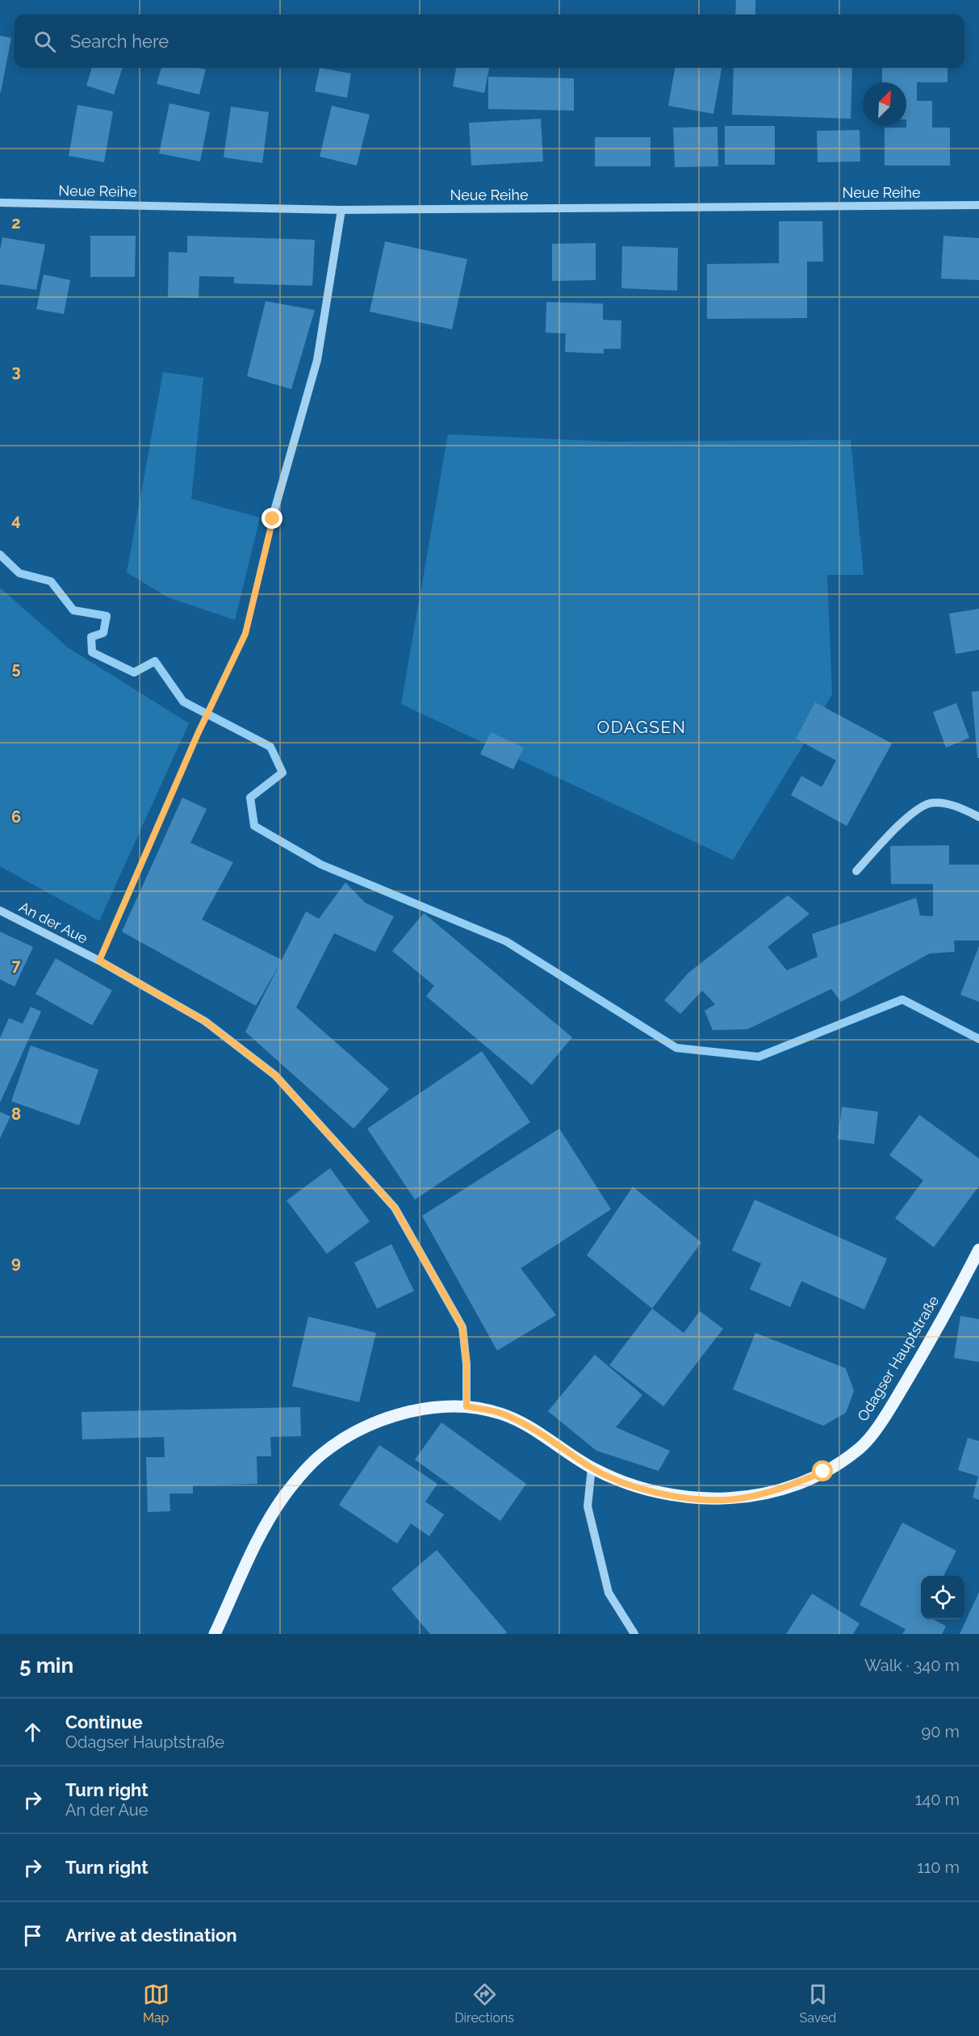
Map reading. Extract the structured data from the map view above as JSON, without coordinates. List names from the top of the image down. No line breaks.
{"streets":{"main road":["Odagser Hauptstraße"],"street":["Neue Reihe","An der Aue"]},"crossings":[["An der Aue","Odagser Hauptstraße"]],"districts":["ODAGSEN"],"north":"top right","page":{"search":"Search here","heading":["5 min","Walk · 340 m"],"list":[["Continue","Odagser Hauptstraße","90 m"],["Turn right","An der Aue","140 m"],["Turn right","110 m"],"Arrive at destination"],"nav":["Map","Directions","Saved"]},"grid":{"rows":["2","3","4","5","6","7","8","9"]}}
